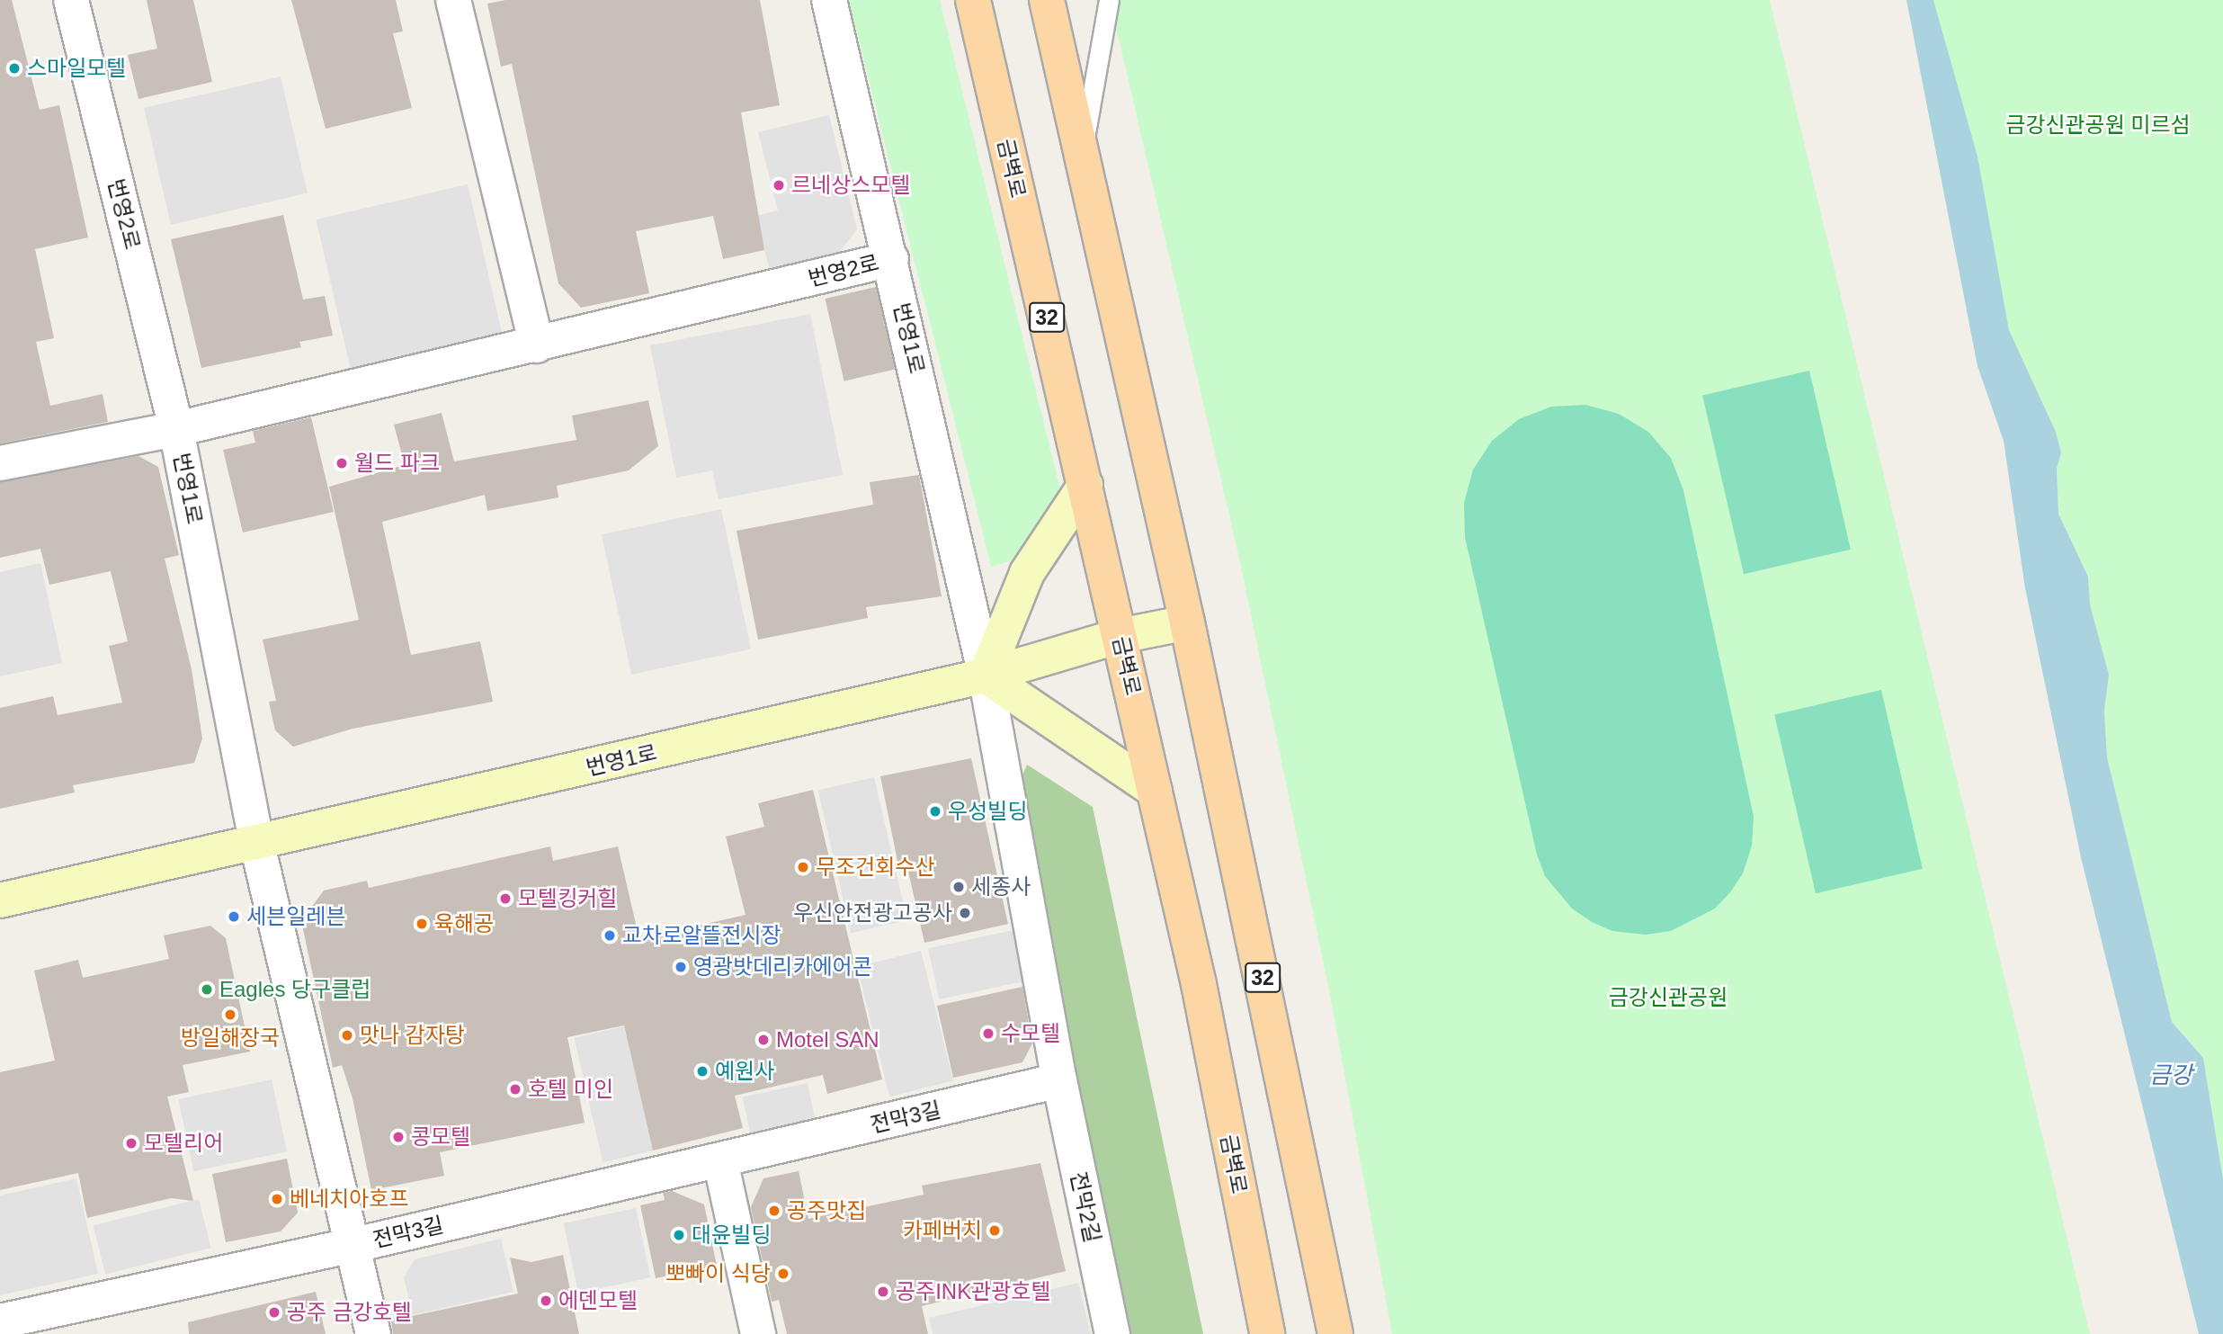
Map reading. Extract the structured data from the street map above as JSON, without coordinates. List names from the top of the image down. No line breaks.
{"streets":{"main road":["금벽로","32","번영1로"],"street":["번영2로","전막3길","전막2길"]},"crossings":[["금벽로","번영1로"],["번영2로","번영1로"],["32","번영1로"],["번영1로","전막3길"],["전막3길","전막2길"]],"water":["금강"],"parks":["금강신관공원 미르섬","금강신관공원"],"places":["스마일모텔","르네상스모텔","월드 파크","우성빌딩","무조건회수산","세종사","모텔킹커힐","우신안전광고공사","세븐일레븐","육해공","교차로알뜰전시장","영광밧데리카에어콘","Eagles 당구클럽","방일해장국","수모텔","맛나 감자탕","Motel SAN","예원사","호텔 미인","콩모텔","모텔리어","베네치아호프","공주맛집","카페버치","대윤빌딩","뽀빠이 식당","공주INK관광호텔","에덴모텔","공주 금강호텔"]}
